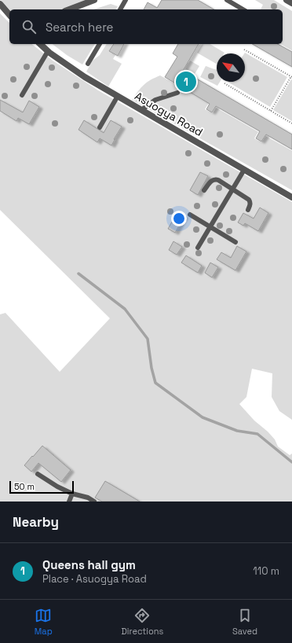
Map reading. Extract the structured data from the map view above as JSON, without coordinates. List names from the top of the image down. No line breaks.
{"streets":{"street":["Asuogya Road"]},"scale_bar":"50 m","north":"top left","page":{"search":"Search here","pins":"1","scale":"50 m","heading":"Nearby","list":[{"mark":"1","name":"Queens hall gym","note":"Place · Asuogya Road","value":"110 m"}],"nav":["Map","Directions","Saved"]}}
